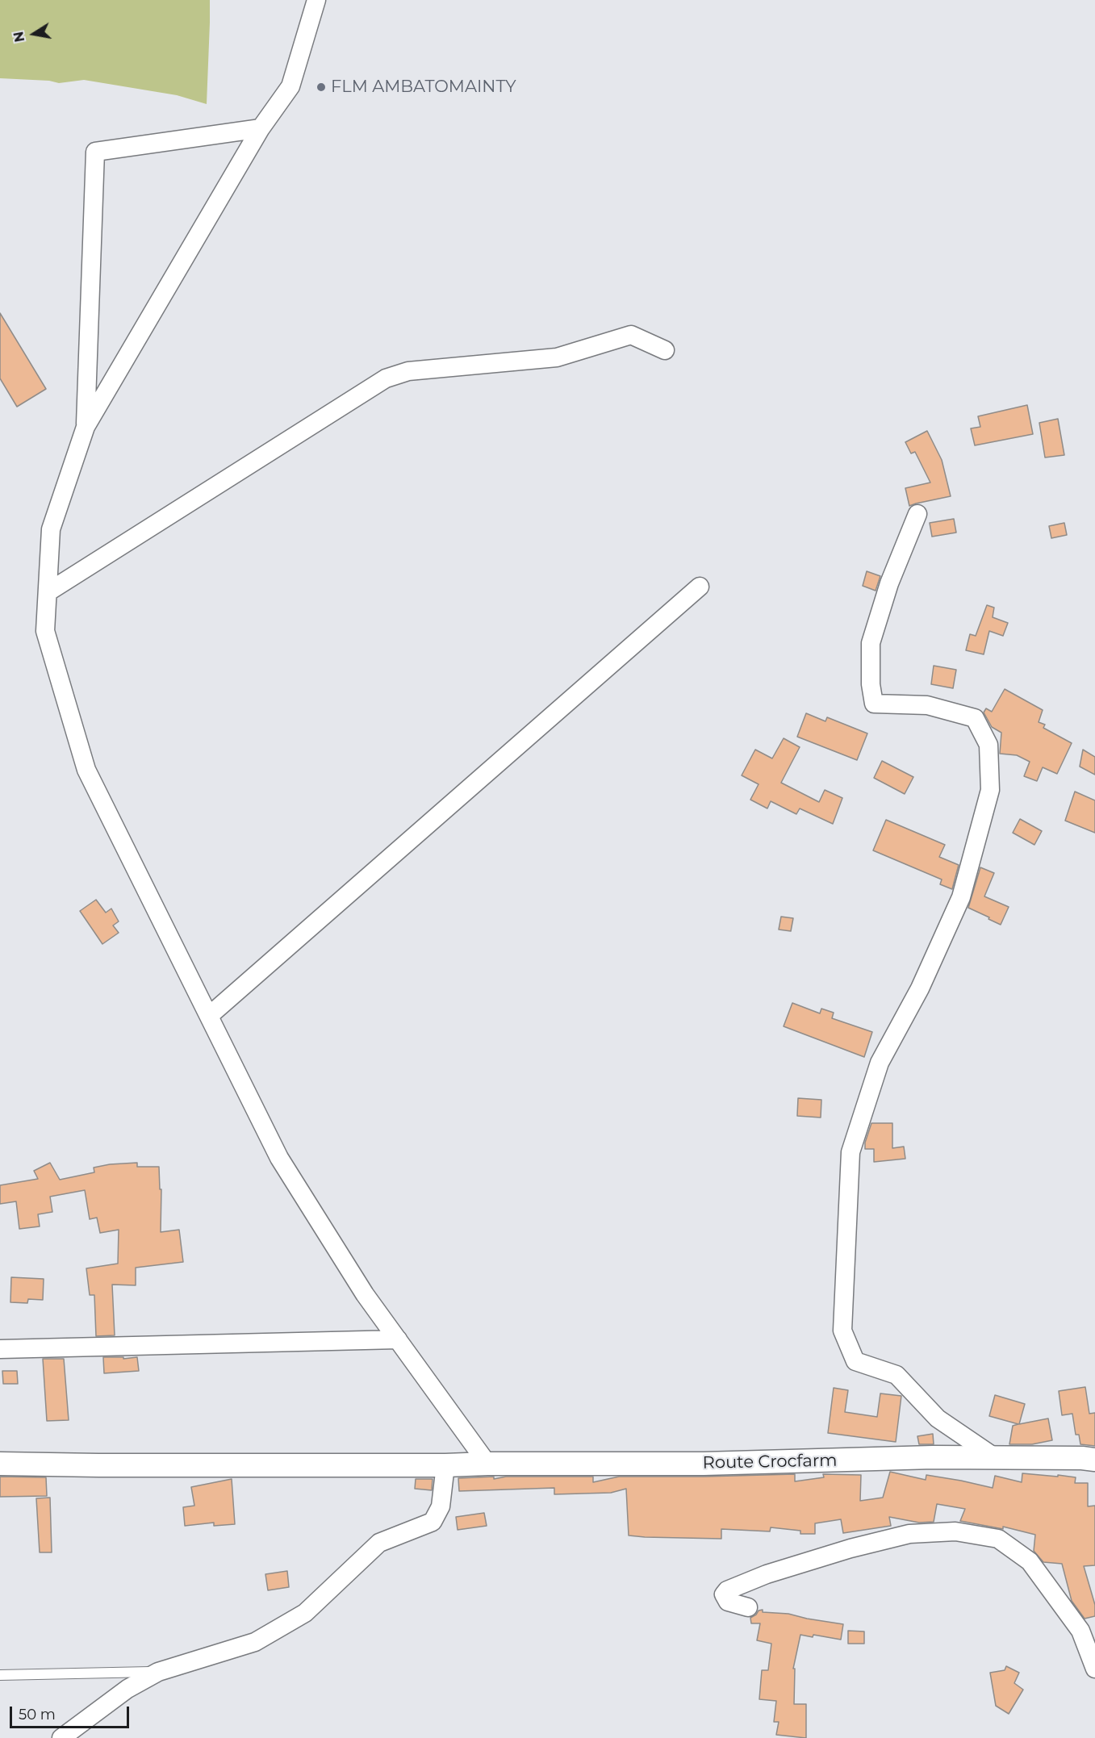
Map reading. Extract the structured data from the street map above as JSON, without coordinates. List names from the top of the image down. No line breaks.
{"streets":{"street":["Route Crocfarm"]},"places":["FLM AMBATOMAINTY"],"scale_bar":"50 m","north":"left"}
